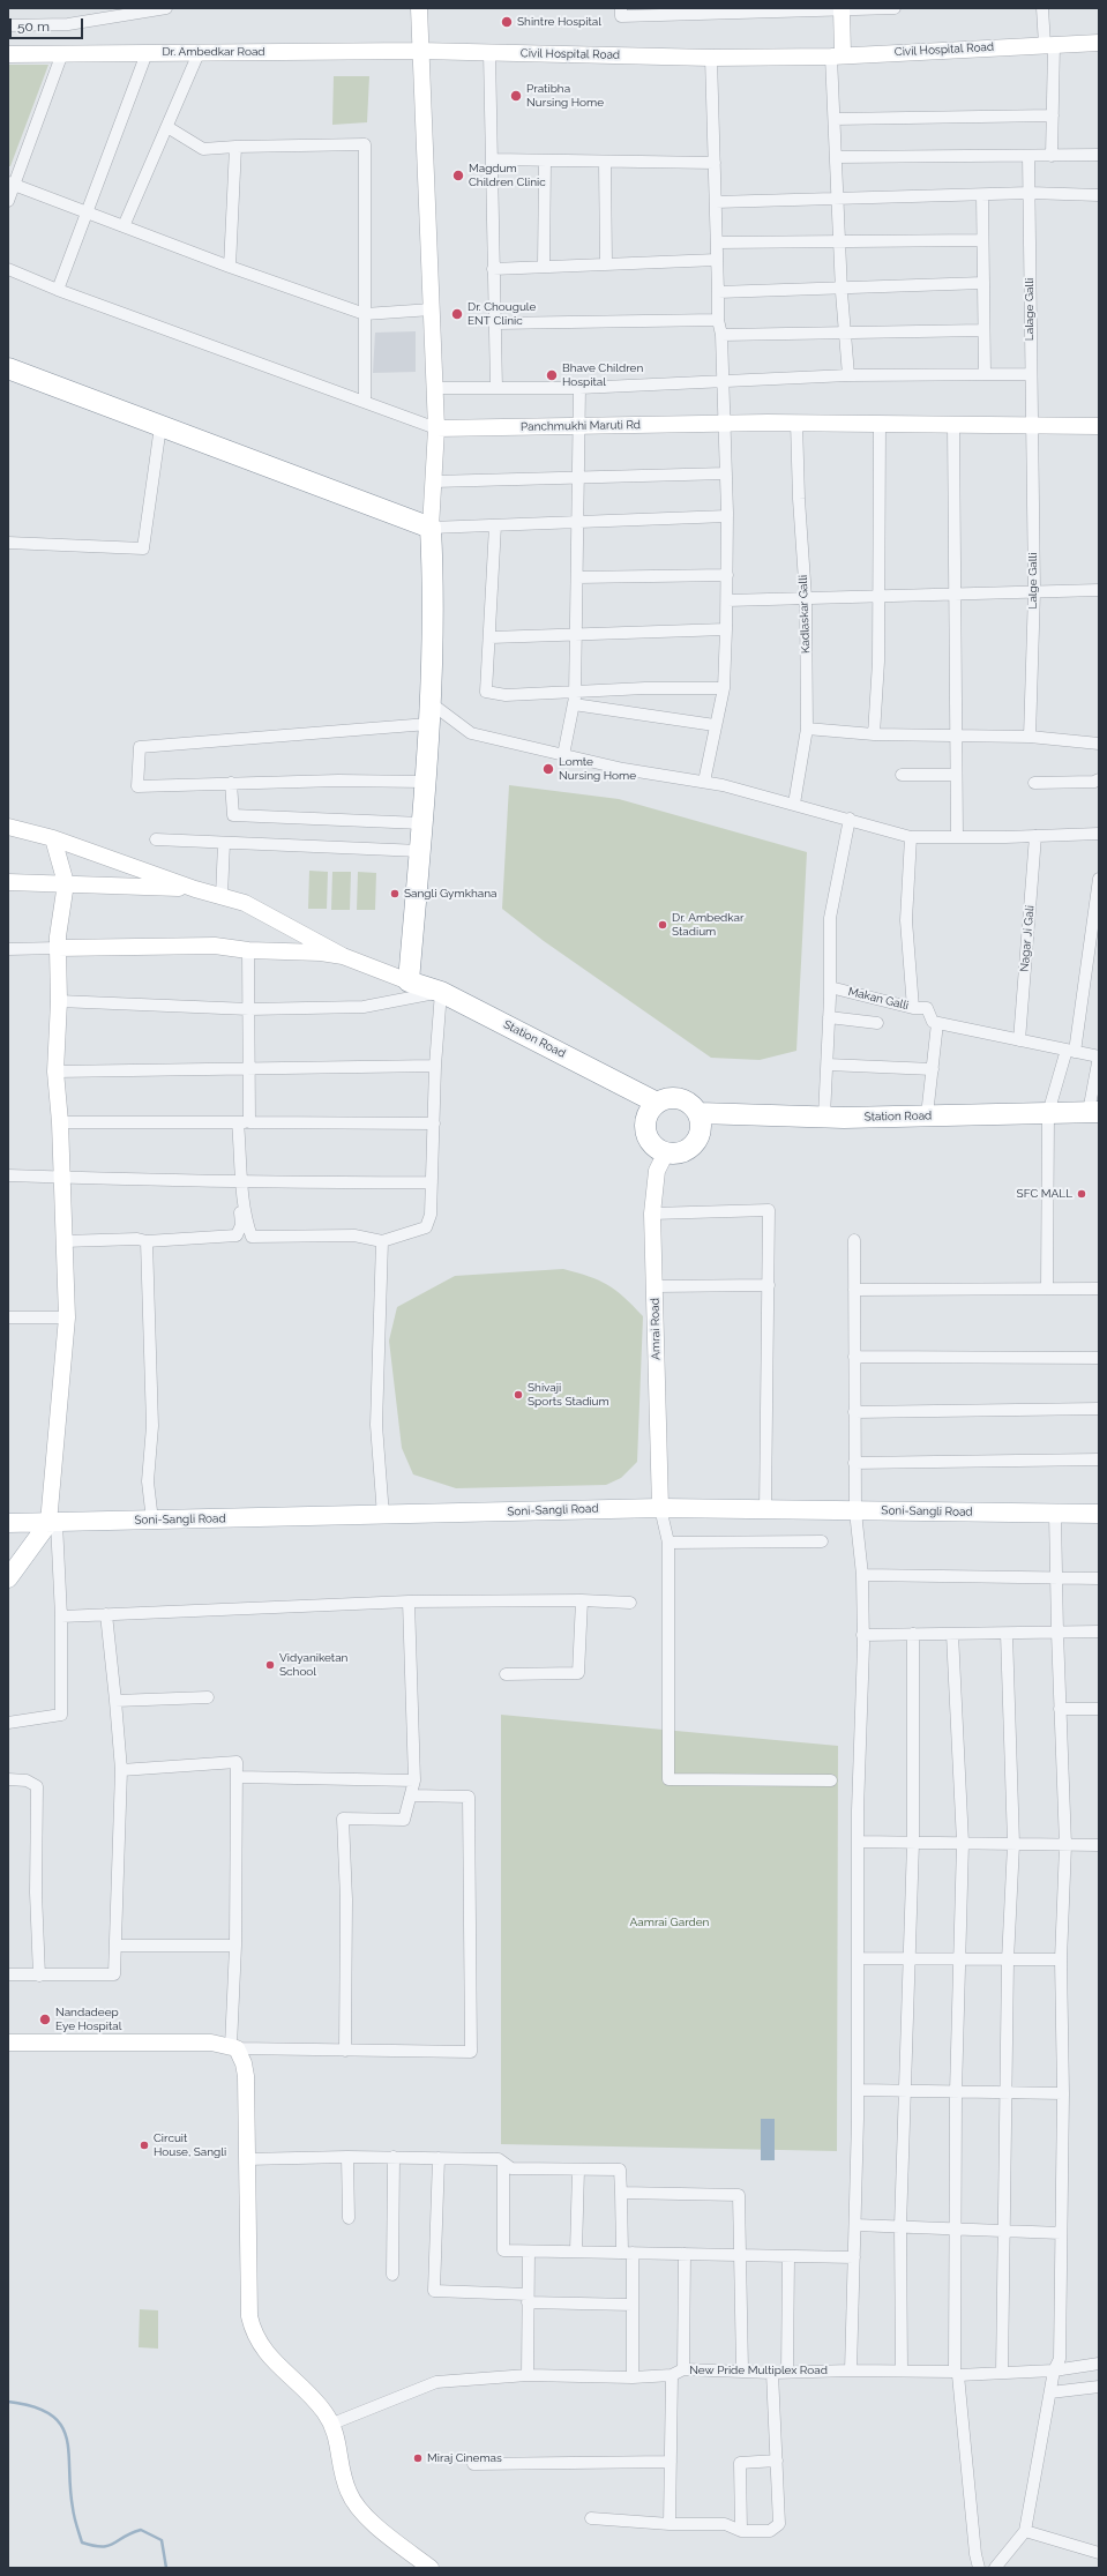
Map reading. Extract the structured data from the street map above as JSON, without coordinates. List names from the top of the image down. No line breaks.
{"streets":{"highway":["Station Road"],"main road":["Civil Hospital Road","Dr. Ambedkar Road","Panchmukhi Maruti Rd","Amrai Road","Soni-Sangli Road"],"street":["Lalage Galli","Lalge Galli","Kadlaskar Galli","Nagar Ji Gali","Makan Galli","New Pride Multiplex Road"]},"crossings":[["Civil Hospital Road","Dr. Ambedkar Road"],["Lalage Galli","Panchmukhi Maruti Rd"],["Lalage Galli","Lalge Galli"],["Panchmukhi Maruti Rd","Lalge Galli"],["Panchmukhi Maruti Rd","Kadlaskar Galli"],["Station Road","Amrai Road"],["Amrai Road","Soni-Sangli Road"]],"parks":["Aamrai Garden"],"places":["Shintre Hospital","Pratibha Nursing Home","Magdum Children Clinic","Dr. Chougule ENT Clinic","Bhave Children Hospital","Lomte Nursing Home","Sangli Gymkhana","Dr. Ambedkar Stadium","SFC MALL","Shivaji Sports Stadium","Vidyaniketan School","Nandadeep Eye Hospital","Circuit House, Sangli","Miraj Cinemas"],"scale_bar":"50 m"}
